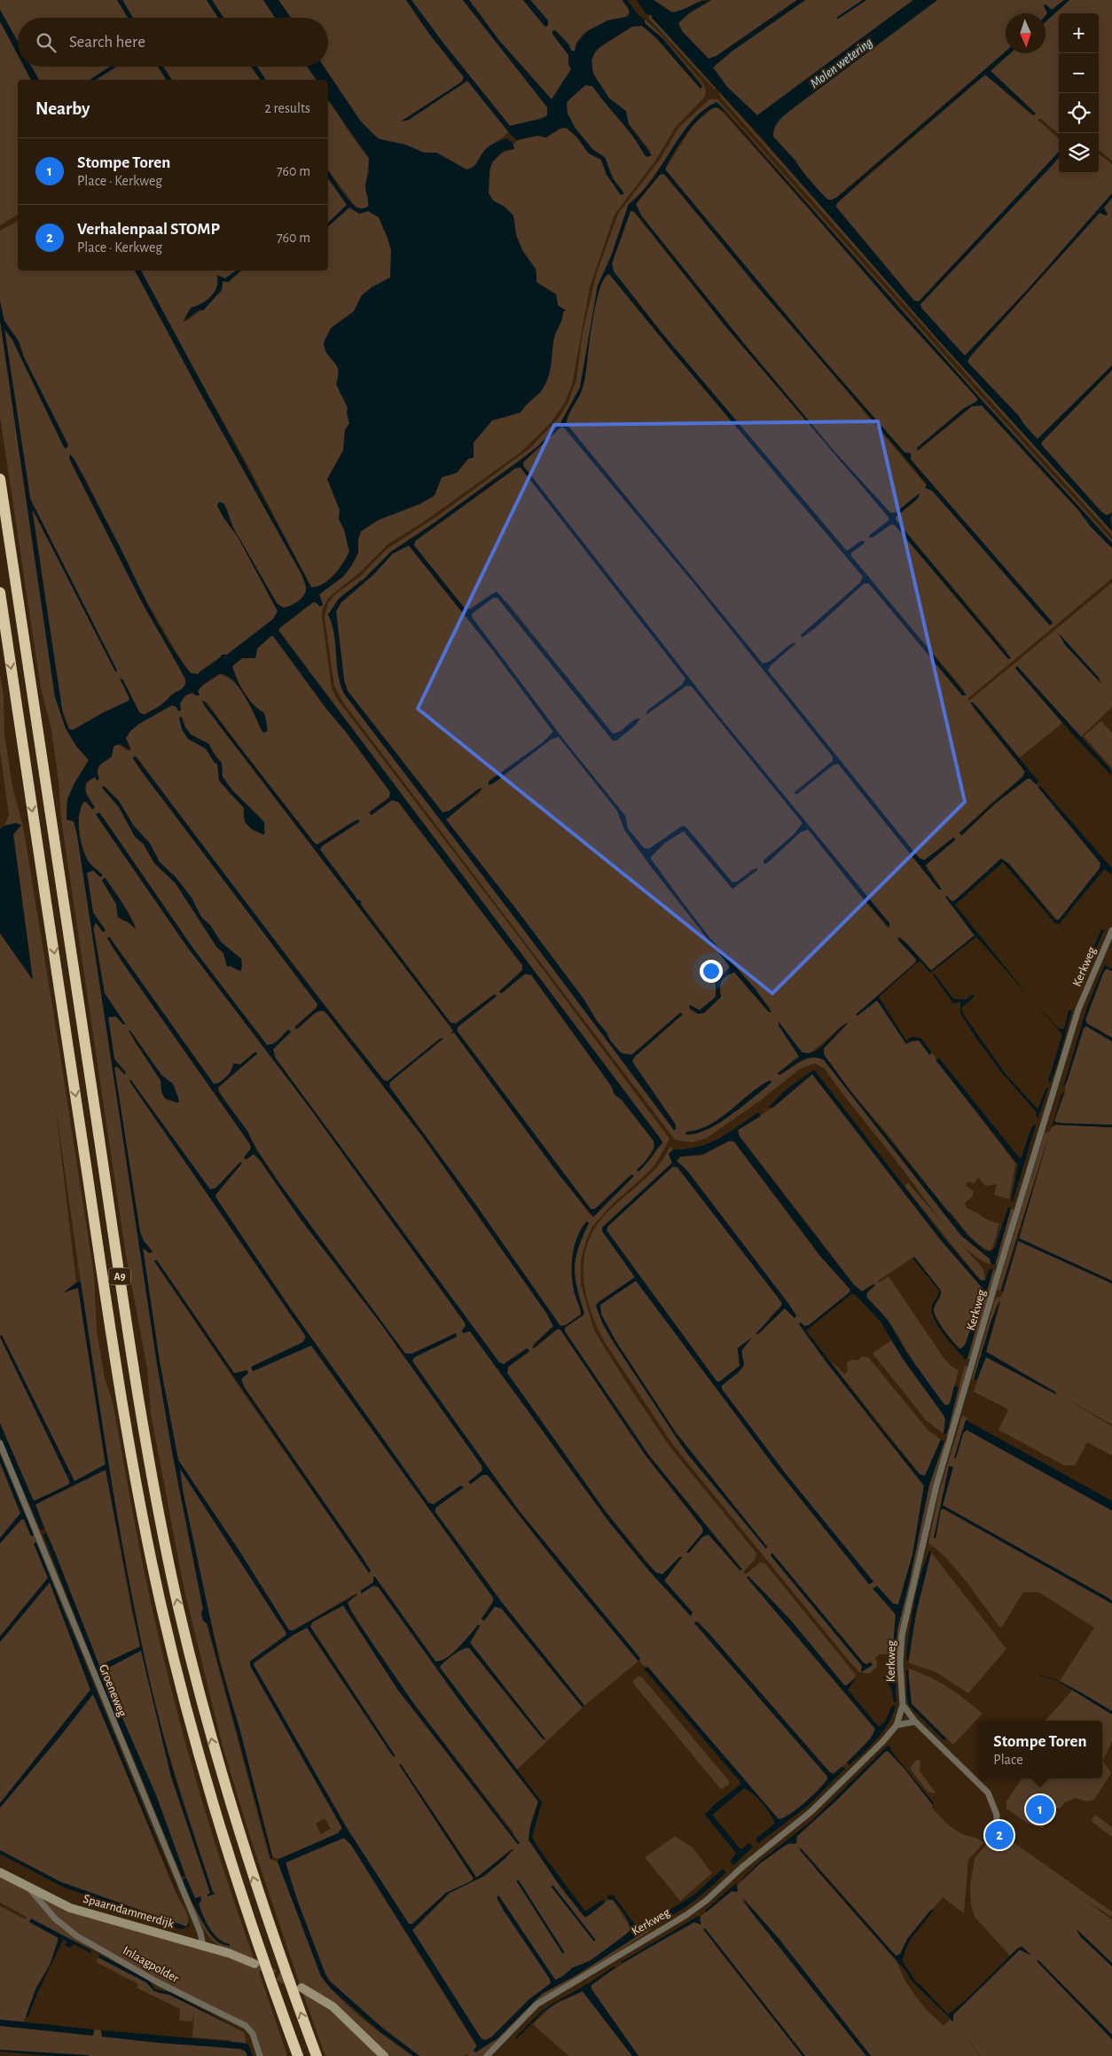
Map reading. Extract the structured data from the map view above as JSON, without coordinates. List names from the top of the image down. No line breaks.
{"streets":{"highway":["A9"],"street":["Kerkweg","Groeneweg","Spaarndammerdijk","Inlaagpolder"]},"crossings":[["Groeneweg","Spaarndammerdijk"],["Spaarndammerdijk","Inlaagpolder"]],"water":["Molen wetering"],"north":"bottom","page":{"map_buttons":["+","−"],"search":"Search here","heading":["Nearby","2 results"],"list":[{"mark":"1","name":"Stompe Toren","note":"Place · Kerkweg","value":"760 m"},{"mark":"2","name":"Verhalenpaal STOMP","note":"Place · Kerkweg","value":"760 m"}],"popup":["Stompe Toren","Place"],"pins":["1","2"]}}
